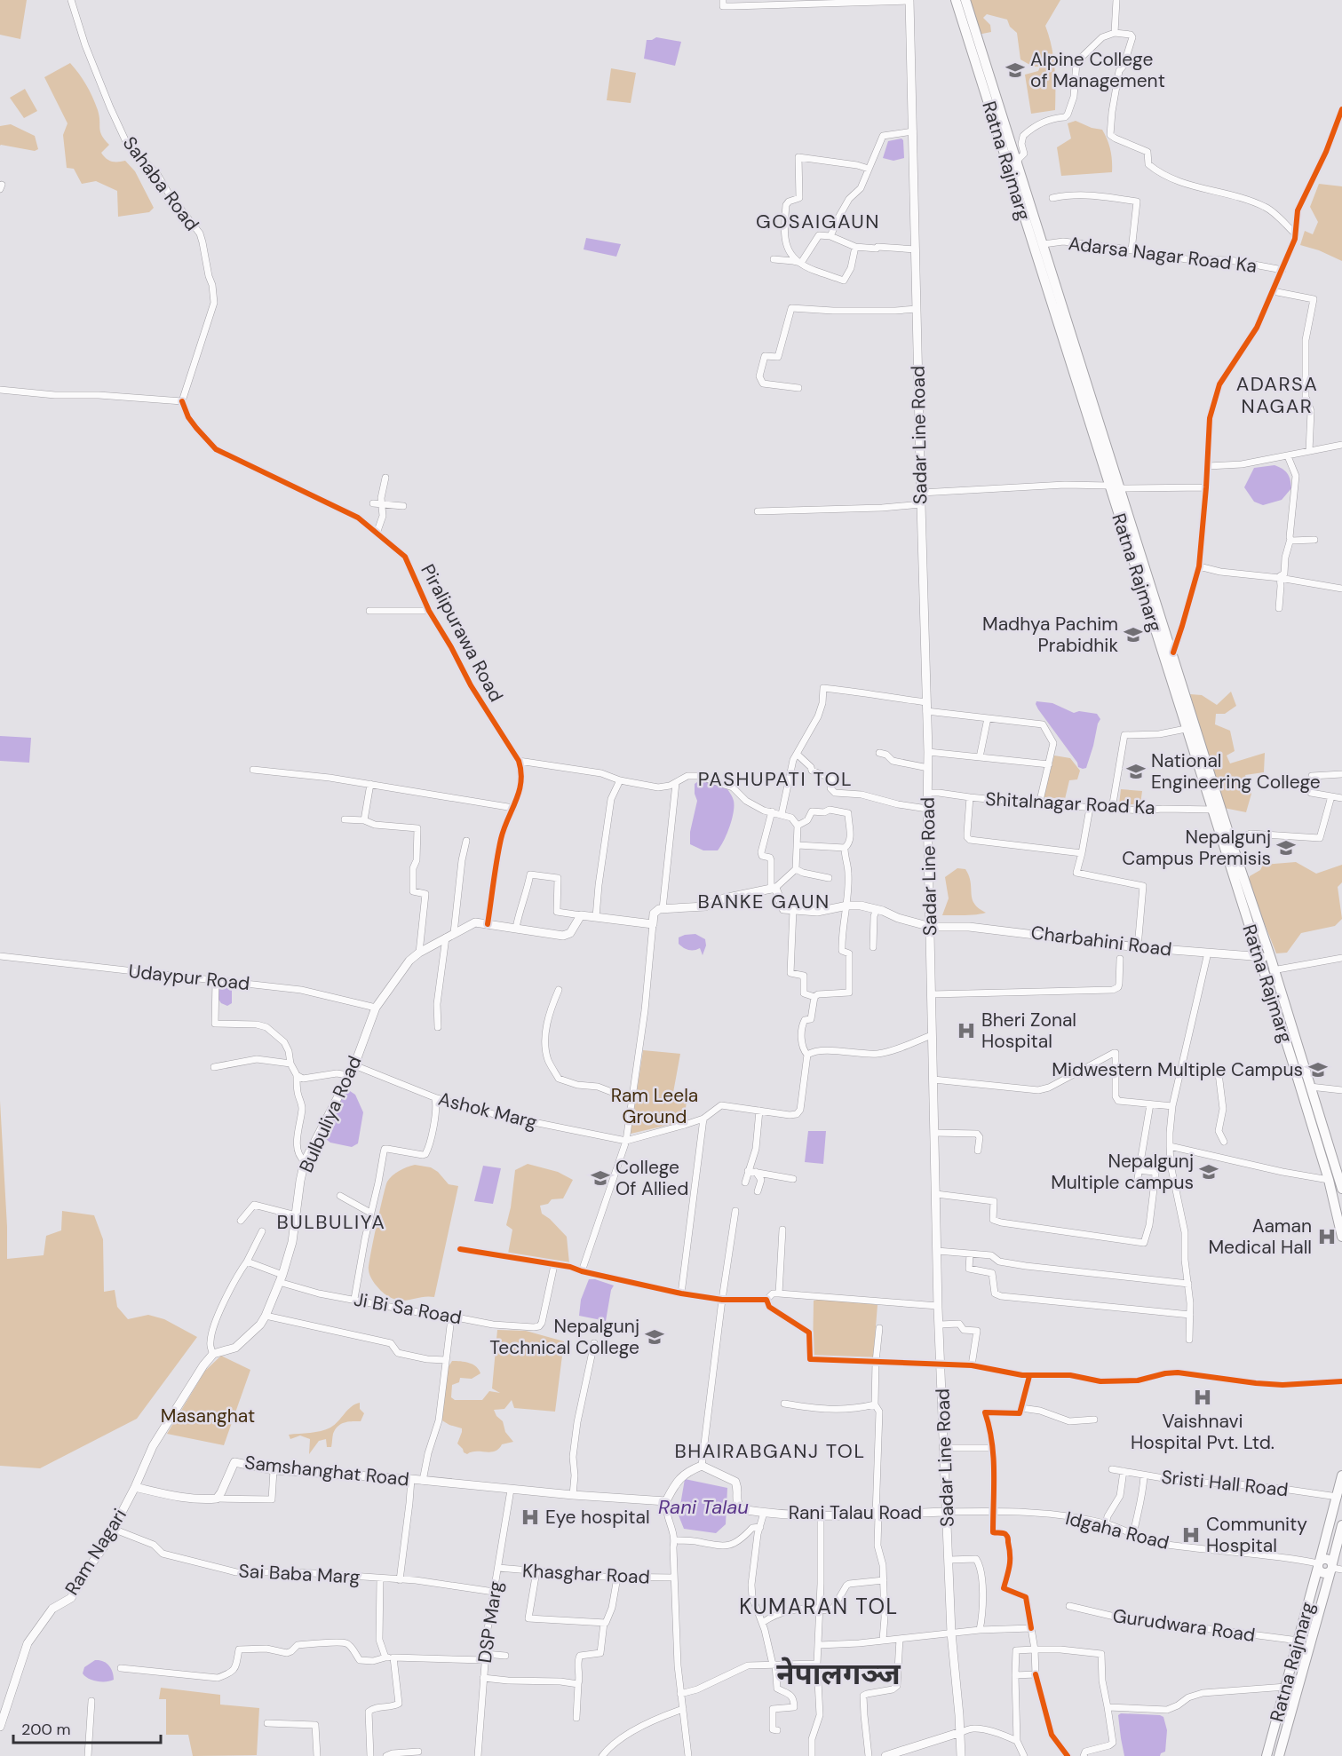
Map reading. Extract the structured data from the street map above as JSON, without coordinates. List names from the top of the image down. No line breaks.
{"streets":{"highway":["Ratna Rajmarg"],"main road":["Sadar Line Road","Charbahini Road","Bulbuliya Road","Samshanghat Road","Rani Talau Road","Ram Nagari"],"street":["Sahaba Road","Adarsa Nagar Road Ka","Piralipurawa Road","Shitalnagar Road Ka","Udaypur Road","Ashok Marg","Ji Bi Sa Road","Sristi Hall Road","Idgaha Road","Sai Baba Marg","Khasghar Road","DSP Marg","Gurudwara Road"]},"crossings":[["Ratna Rajmarg","Adarsa Nagar Road Ka"],["Ratna Rajmarg","Shitalnagar Road Ka"],["Ratna Rajmarg","Charbahini Road"],["Ratna Rajmarg","Sristi Hall Road"],["Ratna Rajmarg","Idgaha Road"],["Ratna Rajmarg","Gurudwara Road"],["Sahaba Road","Piralipurawa Road"],["Sadar Line Road","Shitalnagar Road Ka"],["Sadar Line Road","Charbahini Road"],["Sadar Line Road","Rani Talau Road"],["Sadar Line Road","Idgaha Road"],["Piralipurawa Road","Bulbuliya Road"],["Udaypur Road","Bulbuliya Road"],["Ashok Marg","Bulbuliya Road"],["Bulbuliya Road","Ji Bi Sa Road"],["Samshanghat Road","DSP Marg"],["Rani Talau Road","Idgaha Road"],["Ram Nagari","Sai Baba Marg"],["Sai Baba Marg","DSP Marg"],["Khasghar Road","DSP Marg"]],"districts":["GOSAIGAUN","ADARSA NAGAR","PASHUPATI TOL","BANKE GAUN","BULBULIYA","BHAIRABGANJ TOL","KUMARAN TOL","नेपालगञ्ज"],"water":["Rani Talau"],"parks":["Ram Leela Ground","Masanghat"],"places":{"school or university":["Alpine College of Management","Madhya Pachim Prabidhik","National Engineering College","Nepalgunj Campus Premisis","Midwestern Multiple Campus","Nepalgunj Multiple campus","College Of Allied","Nepalgunj Technical College"],"hospital":["Bheri Zonal Hospital","Aaman Medical Hall","Vaishnavi Hospital Pvt. Ltd.","Eye hospital","Community Hospital"]},"scale_bar":"200 m"}
